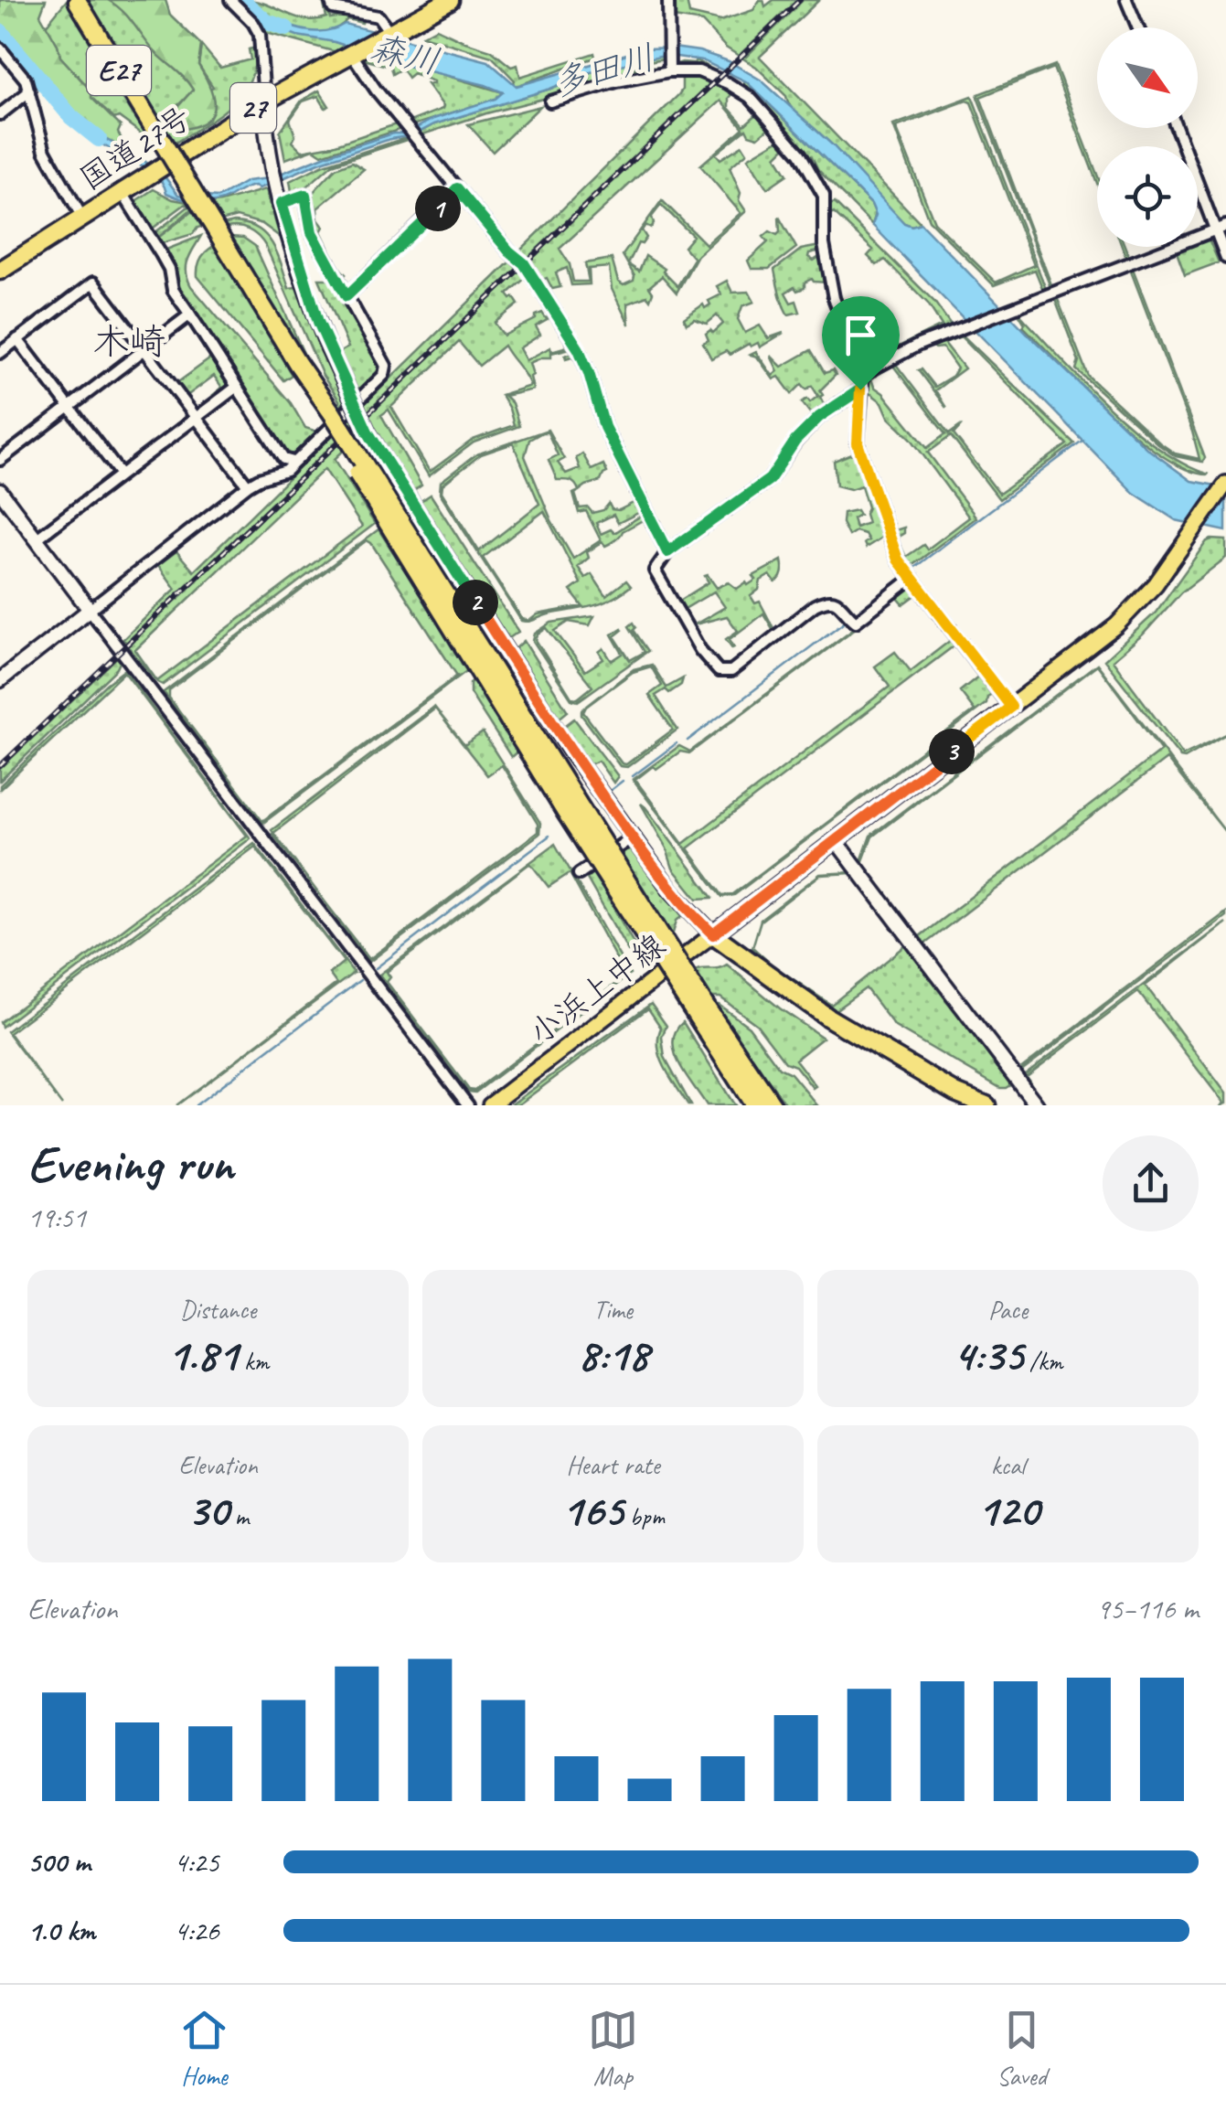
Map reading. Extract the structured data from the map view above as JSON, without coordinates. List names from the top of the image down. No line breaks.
{"streets":{"highway":["E27","27","国道27号"],"main road":["小浜上中線"]},"districts":["木崎"],"water":["森川","多田川"],"north":"bottom right","page":{"pins":["1","2","3"],"heading":["Evening run","19:51"],"stats":[["Distance","1.81 km"],["Time","8:18"],["Pace","4:35 /km"],["Elevation","30 m"],["Heart rate","165 bpm"],["kcal","120"]],"chart":["Elevation","95–116 m"],"list":[{"name":"500 m","note":"4:25"},{"name":"1.0 km","note":"4:26"}],"tabs":["Home","Map","Saved"]}}
